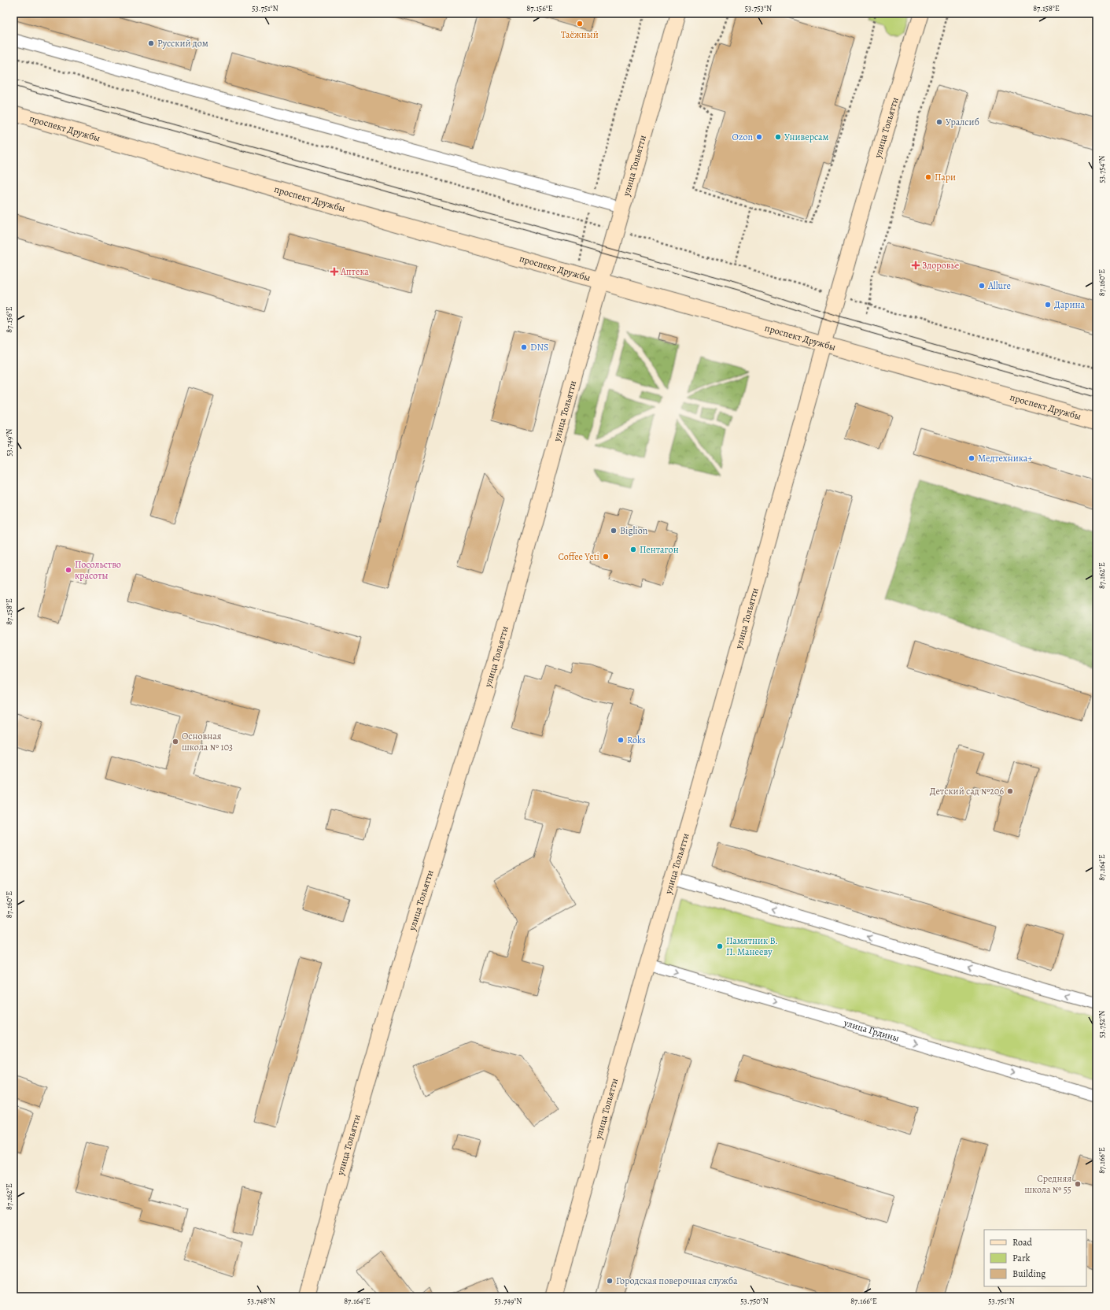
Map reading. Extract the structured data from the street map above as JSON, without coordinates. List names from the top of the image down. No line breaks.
{"streets":{"street":["улица Тольятти","проспект Дружбы","улица Грдины"]},"crossings":[["улица Тольятти","проспект Дружбы"],["улица Тольятти","улица Грдины"]],"places":{"other":["Таёжный","Русский дом","Уралсиб","Ozon","Универсам","Пари","Allure","Дарина","DNS","Медтехника+","Biglion","Пентагон","Coffee Yeti","Посольство красоты","Roks","Основная школа № 103","Детский сад №206","Памятник В. П. Манееву","Средняя школа № 55","Городская поверочная служба"],"health":["Здоровье","Аптека"]},"legend":["Road","Park","Building"],"coordinates":["53.751°N","87.156°E","53.753°N","87.158°E","53.754°N","87.160°E","53.749°N","87.162°E","87.164°E","53.752°N","87.166°E","53.748°N","53.750°N"]}
